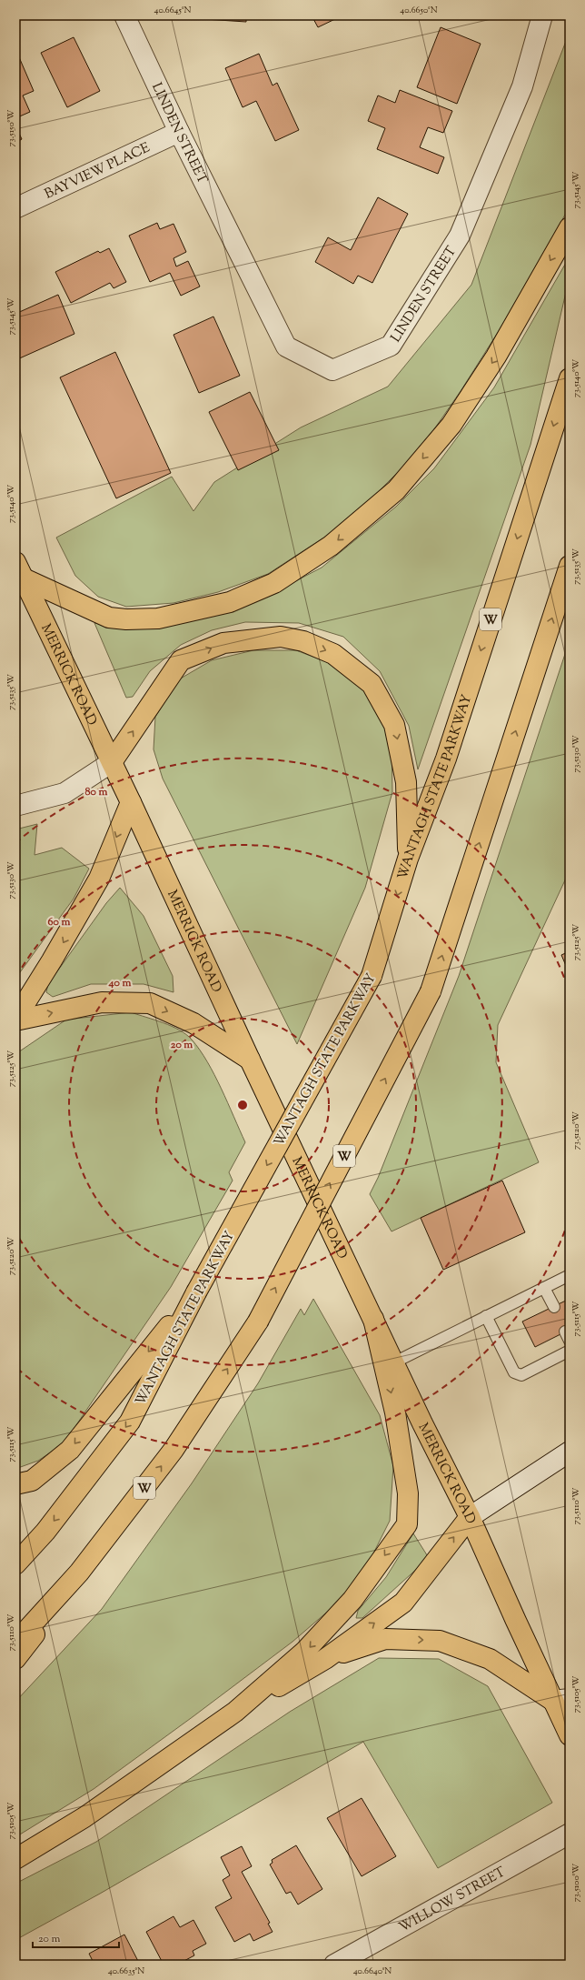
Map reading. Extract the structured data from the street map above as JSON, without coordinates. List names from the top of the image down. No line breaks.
{"streets":{"main road":["W","MERRICK ROAD","WANTAGH STATE PARKWAY"],"street":["LINDEN STREET","BAYVIEW PLACE","WILLOW STREET"]},"crossings":[["LINDEN STREET","BAYVIEW PLACE"]],"scale_bar":"20 m","coordinates":["40.6645°N","40.6650°N","73.5150°W","73.5145°W","73.5140°W","73.5135°W","73.5130°W","73.5125°W","73.5120°W","73.5115°W","73.5110°W","73.5105°W","73.5100°W","40.6635°N","40.6640°N"],"rings":["80 m","60 m","40 m","20 m"]}
